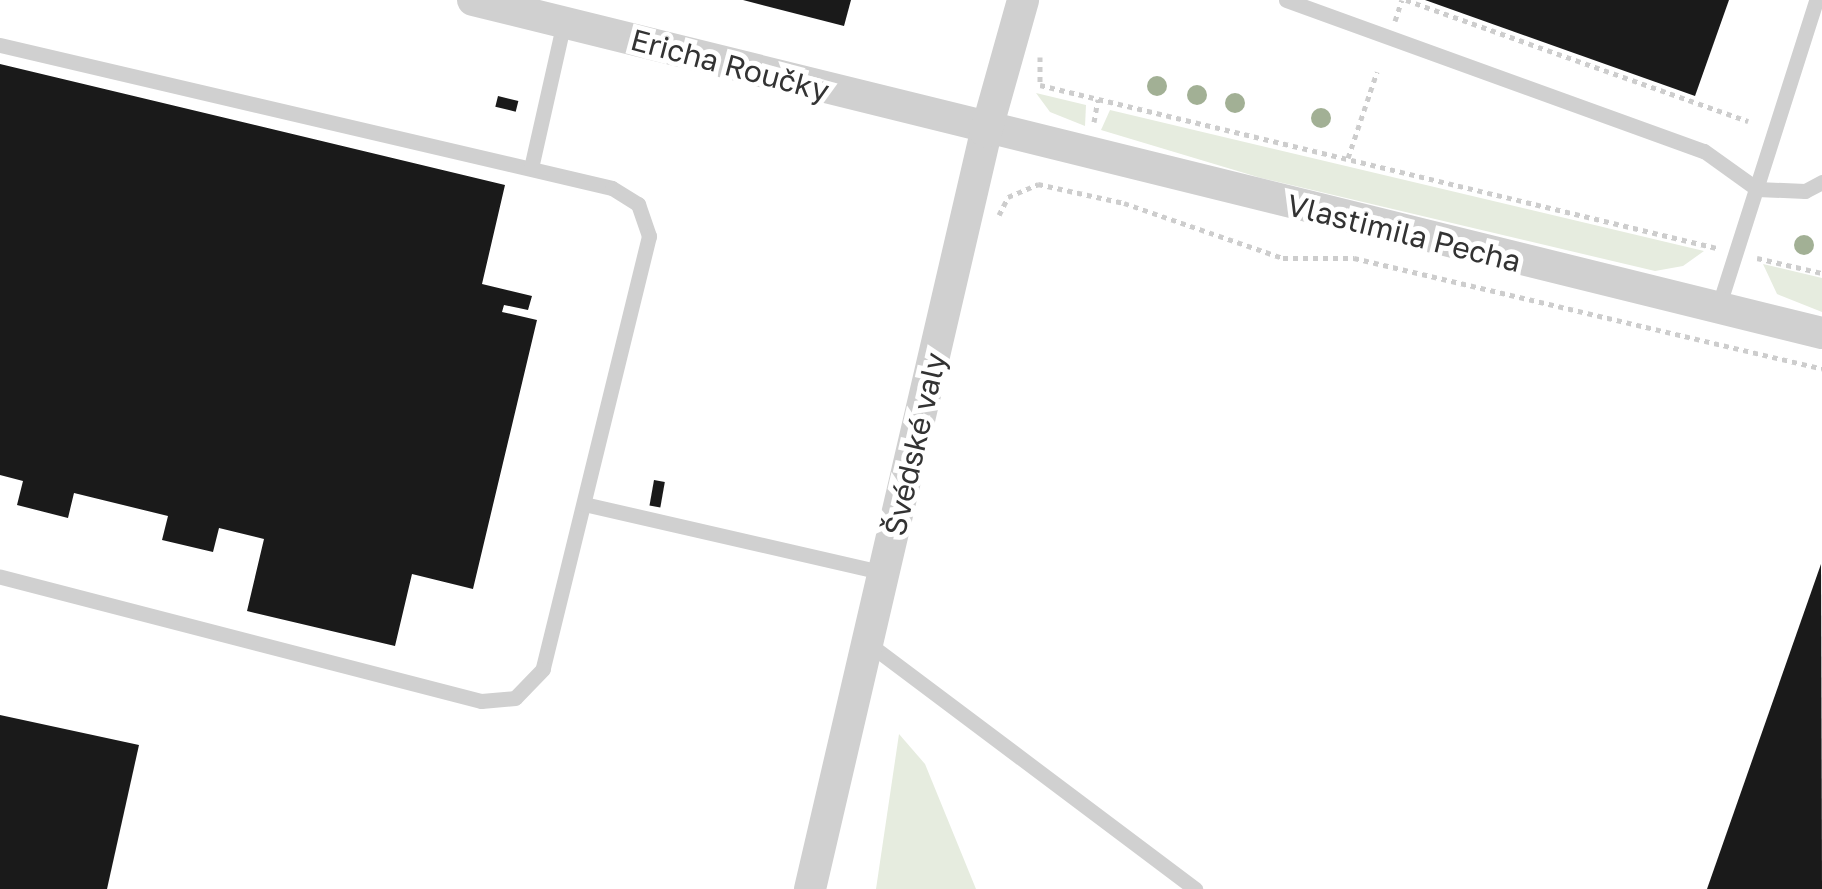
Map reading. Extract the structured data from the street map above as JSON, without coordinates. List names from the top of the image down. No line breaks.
{"streets":{"street":["Ericha Roučky","Vlastimila Pecha","Švédské valy"]},"crossings":[["Ericha Roučky","Vlastimila Pecha"],["Ericha Roučky","Švédské valy"],["Vlastimila Pecha","Švédské valy"]]}
